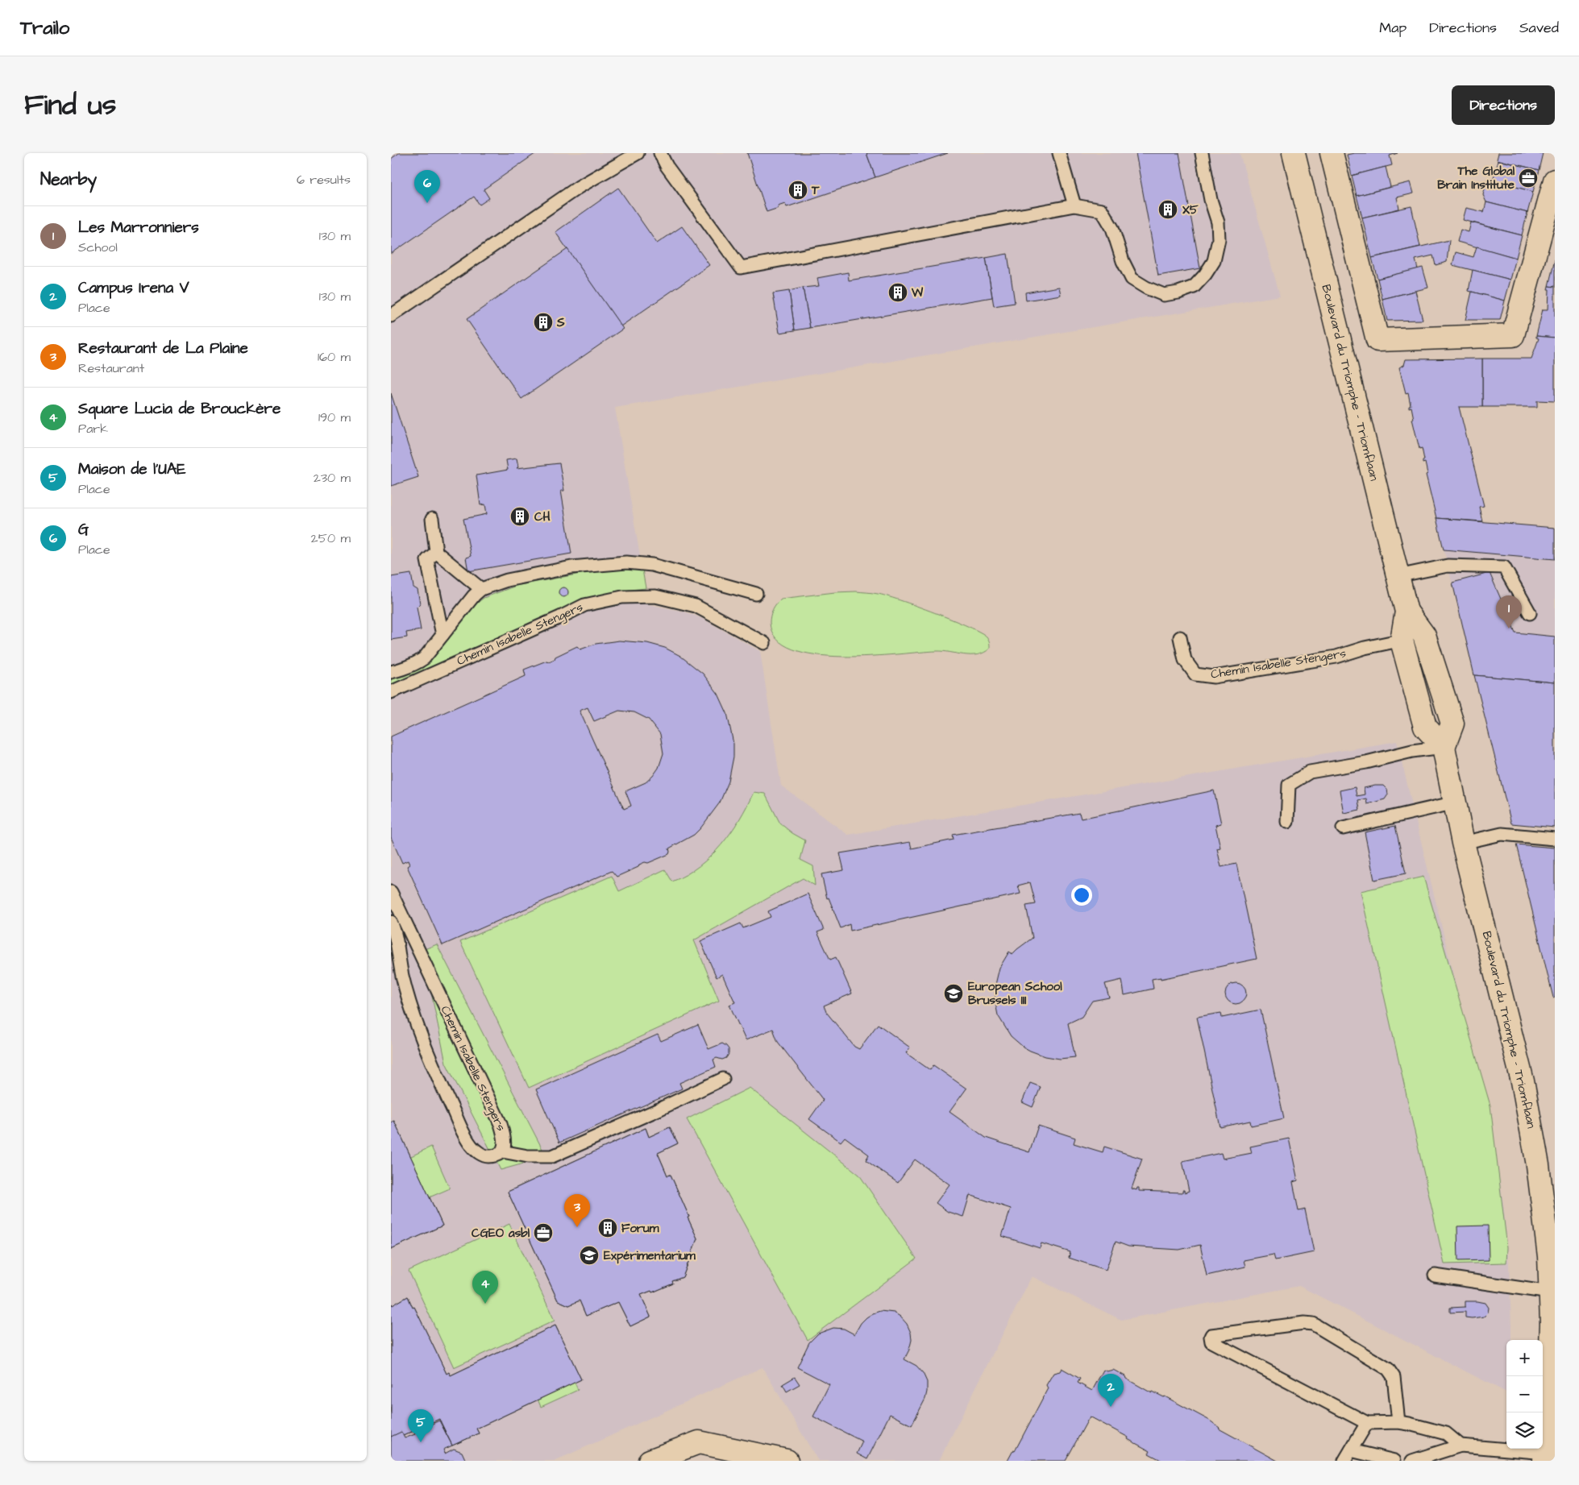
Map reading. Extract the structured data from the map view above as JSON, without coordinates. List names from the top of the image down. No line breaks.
{"streets":{"main road":["Boulevard du Triomphe - Triomflaan"],"lane":["Chemin Isabelle Stengers"]},"crossings":[["Boulevard du Triomphe - Triomflaan","Chemin Isabelle Stengers"]],"places":{"office":["The Global Brain Institute","CGEO asbl"],"building":["T","X5","W","S","CH","Forum"],"school or university":["European School Brussels III","Expérimentarium"]},"page":{"header":"Trailo","nav":["Map","Directions","Saved"],"title":"Find us","buttons":"Directions","heading":["Nearby","6 results"],"pins":["6","1","3","4","2","5"],"list":[{"mark":"1","name":"Les Marronniers","note":"School","value":"130 m"},{"mark":"2","name":"Campus Irena V","note":"Place","value":"130 m"},{"mark":"3","name":"Restaurant de La Plaine","note":"Restaurant","value":"160 m"},{"mark":"4","name":"Square Lucia de Brouckère","note":"Park","value":"190 m"},{"mark":"5","name":"Maison de l'UAE","note":"Place","value":"230 m"},{"mark":"6","name":"G","note":"Place","value":"250 m"}],"map_buttons":["+","−"]}}
